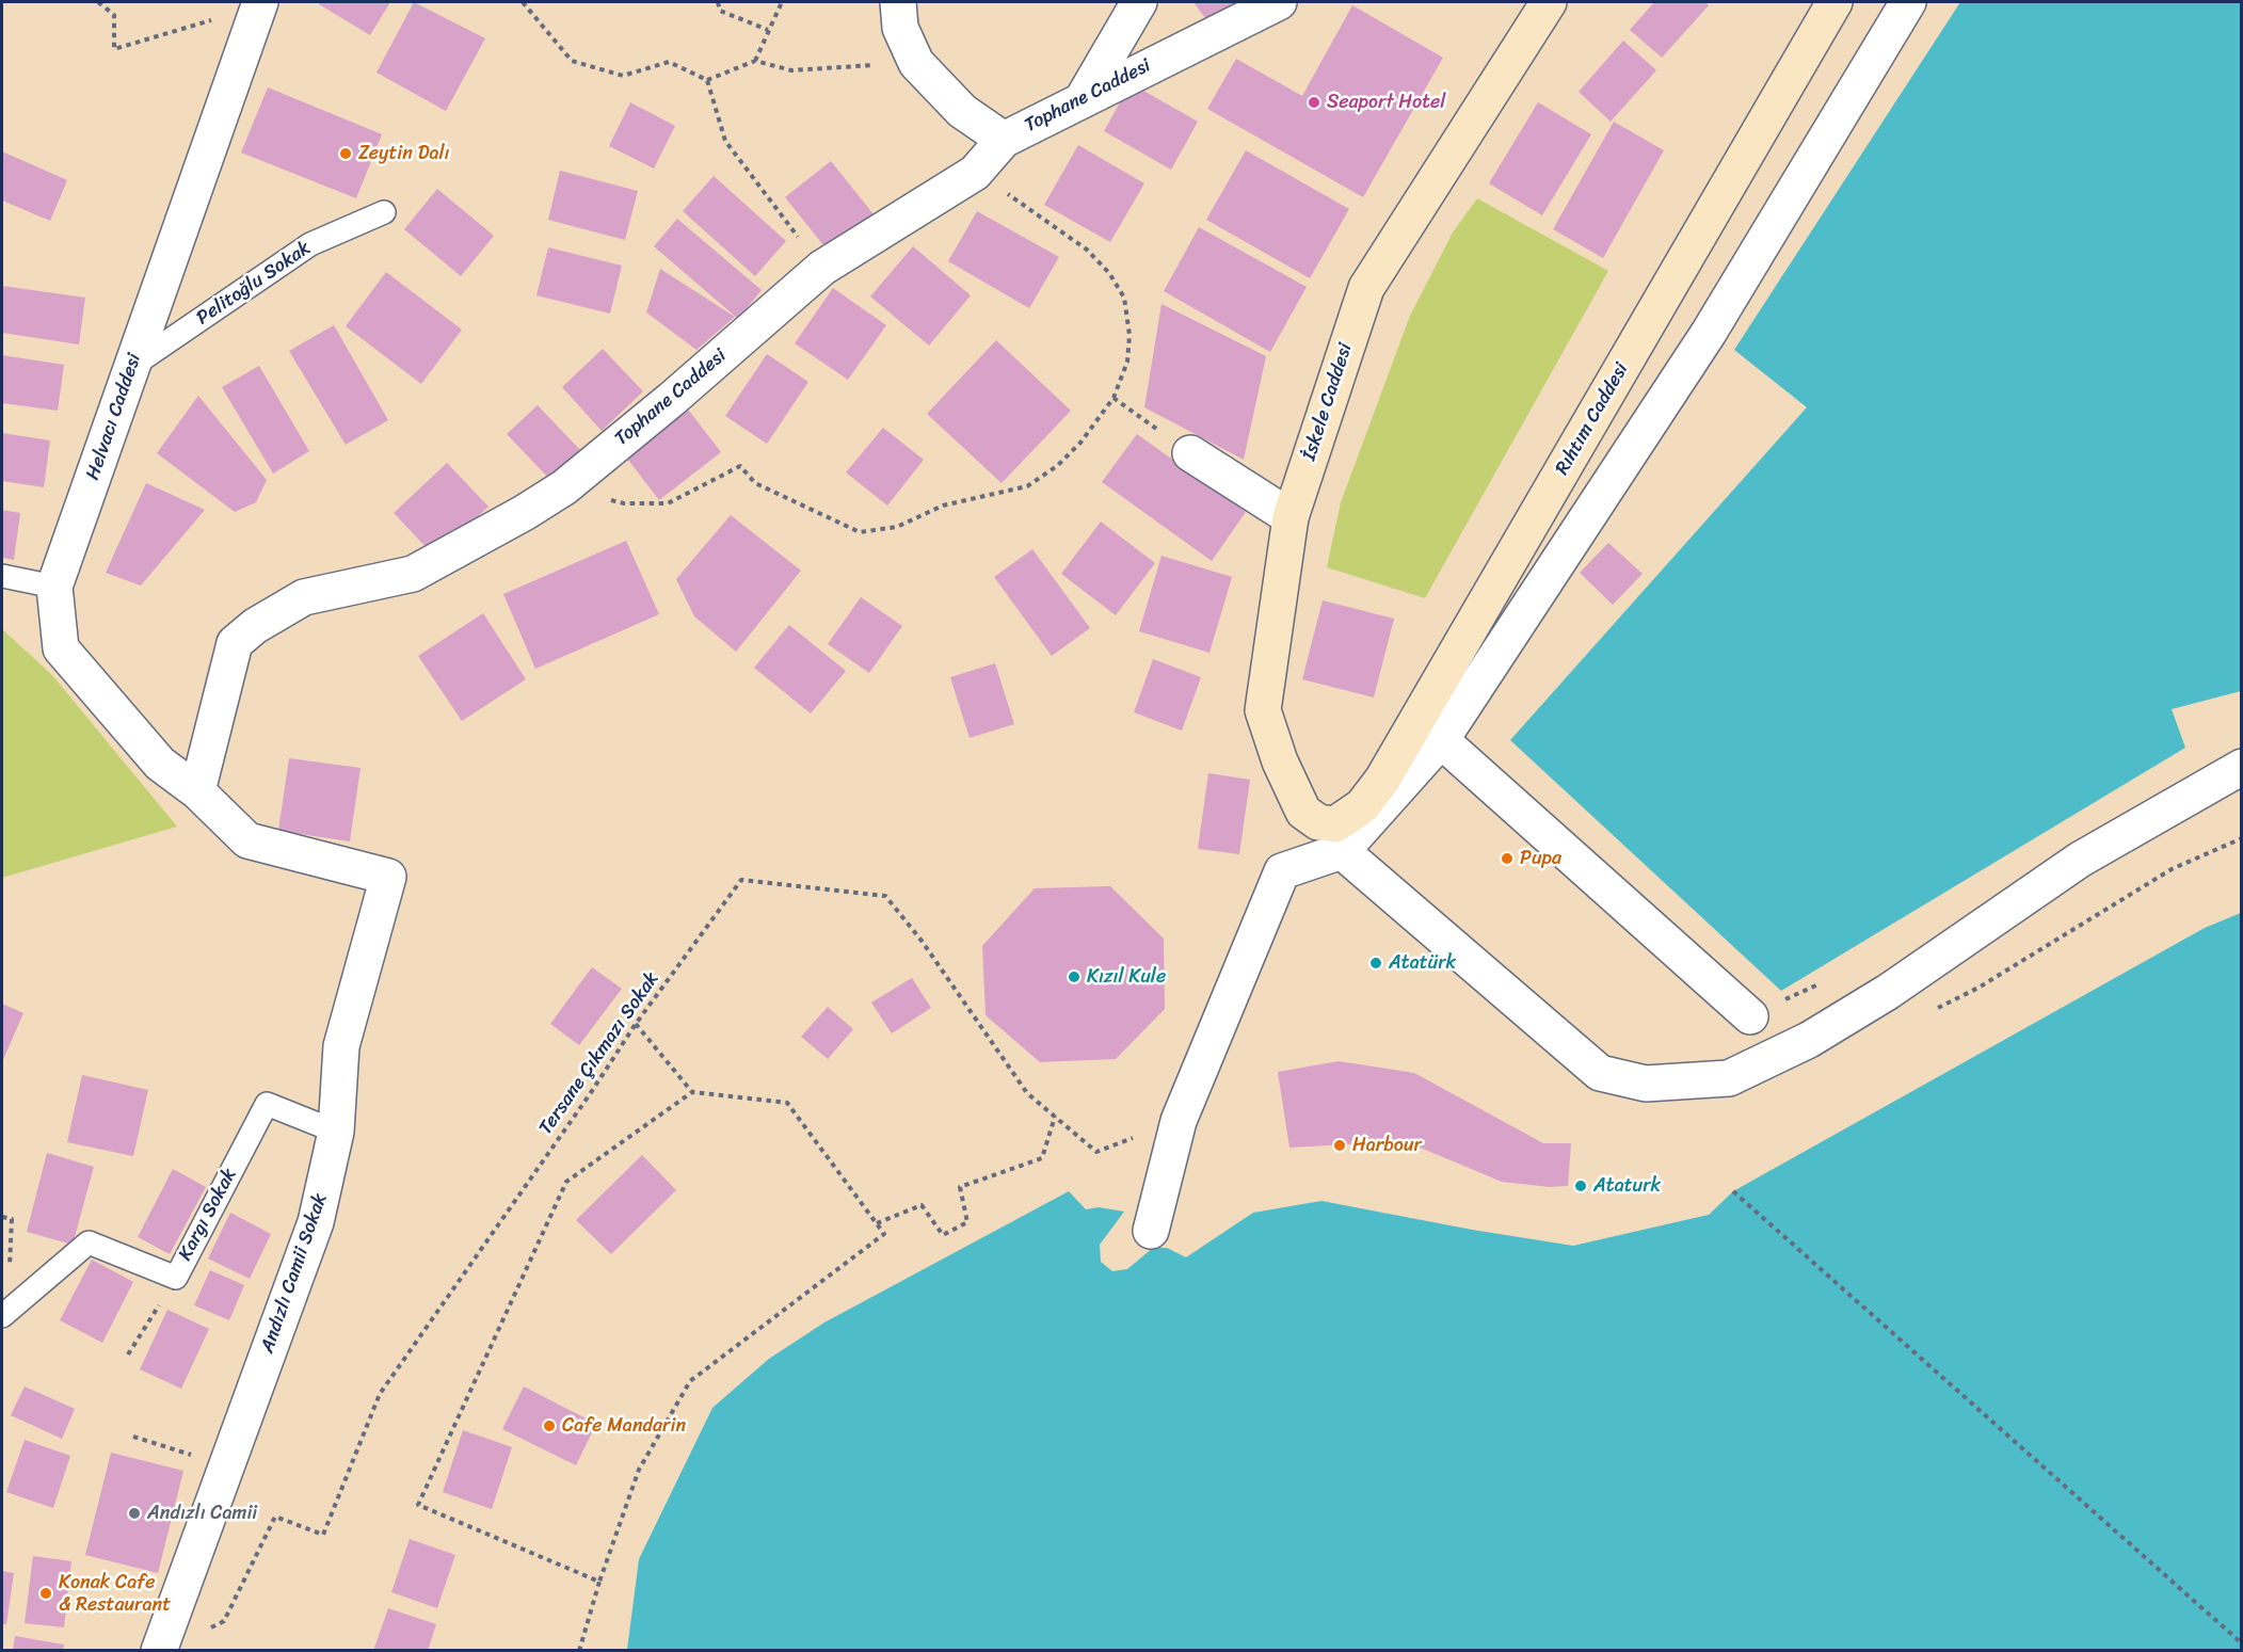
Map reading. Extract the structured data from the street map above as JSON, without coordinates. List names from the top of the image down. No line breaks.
{"streets":{"street":["Tophane Caddesi","İskele Caddesi","Helvacı Caddesi","Rıhtım Caddesi","Andızlı Camii Sokak"],"lane":["Pelitoğlu Sokak","Kargı Sokak"],"path":["Tersane Çıkmazı Sokak"]},"crossings":[["Tophane Caddesi","Helvacı Caddesi"],["Tophane Caddesi","Andızlı Camii Sokak"],["Pelitoğlu Sokak","Helvacı Caddesi"],["İskele Caddesi","Rıhtım Caddesi"],["Helvacı Caddesi","Andızlı Camii Sokak"],["Kargı Sokak","Andızlı Camii Sokak"]],"places":["Seaport Hotel","Zeytin Dalı","Pupa","Atatürk","Kızıl Kule","Harbour","Ataturk","Cafe Mandarin","Andızlı Camii","Konak Cafe & Restaurant"]}
